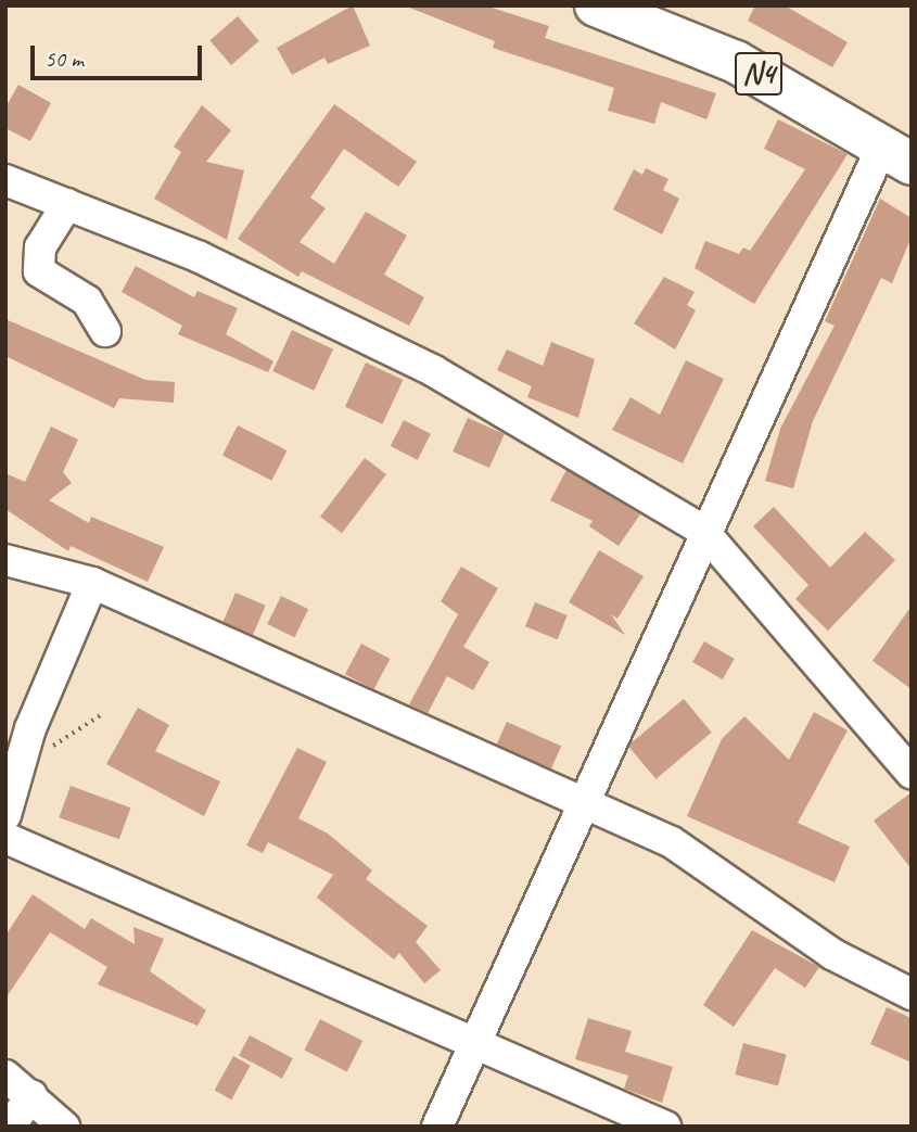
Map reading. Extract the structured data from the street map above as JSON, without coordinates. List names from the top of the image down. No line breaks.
{"streets":{"highway":["N4"]},"scale_bar":"50 m"}
